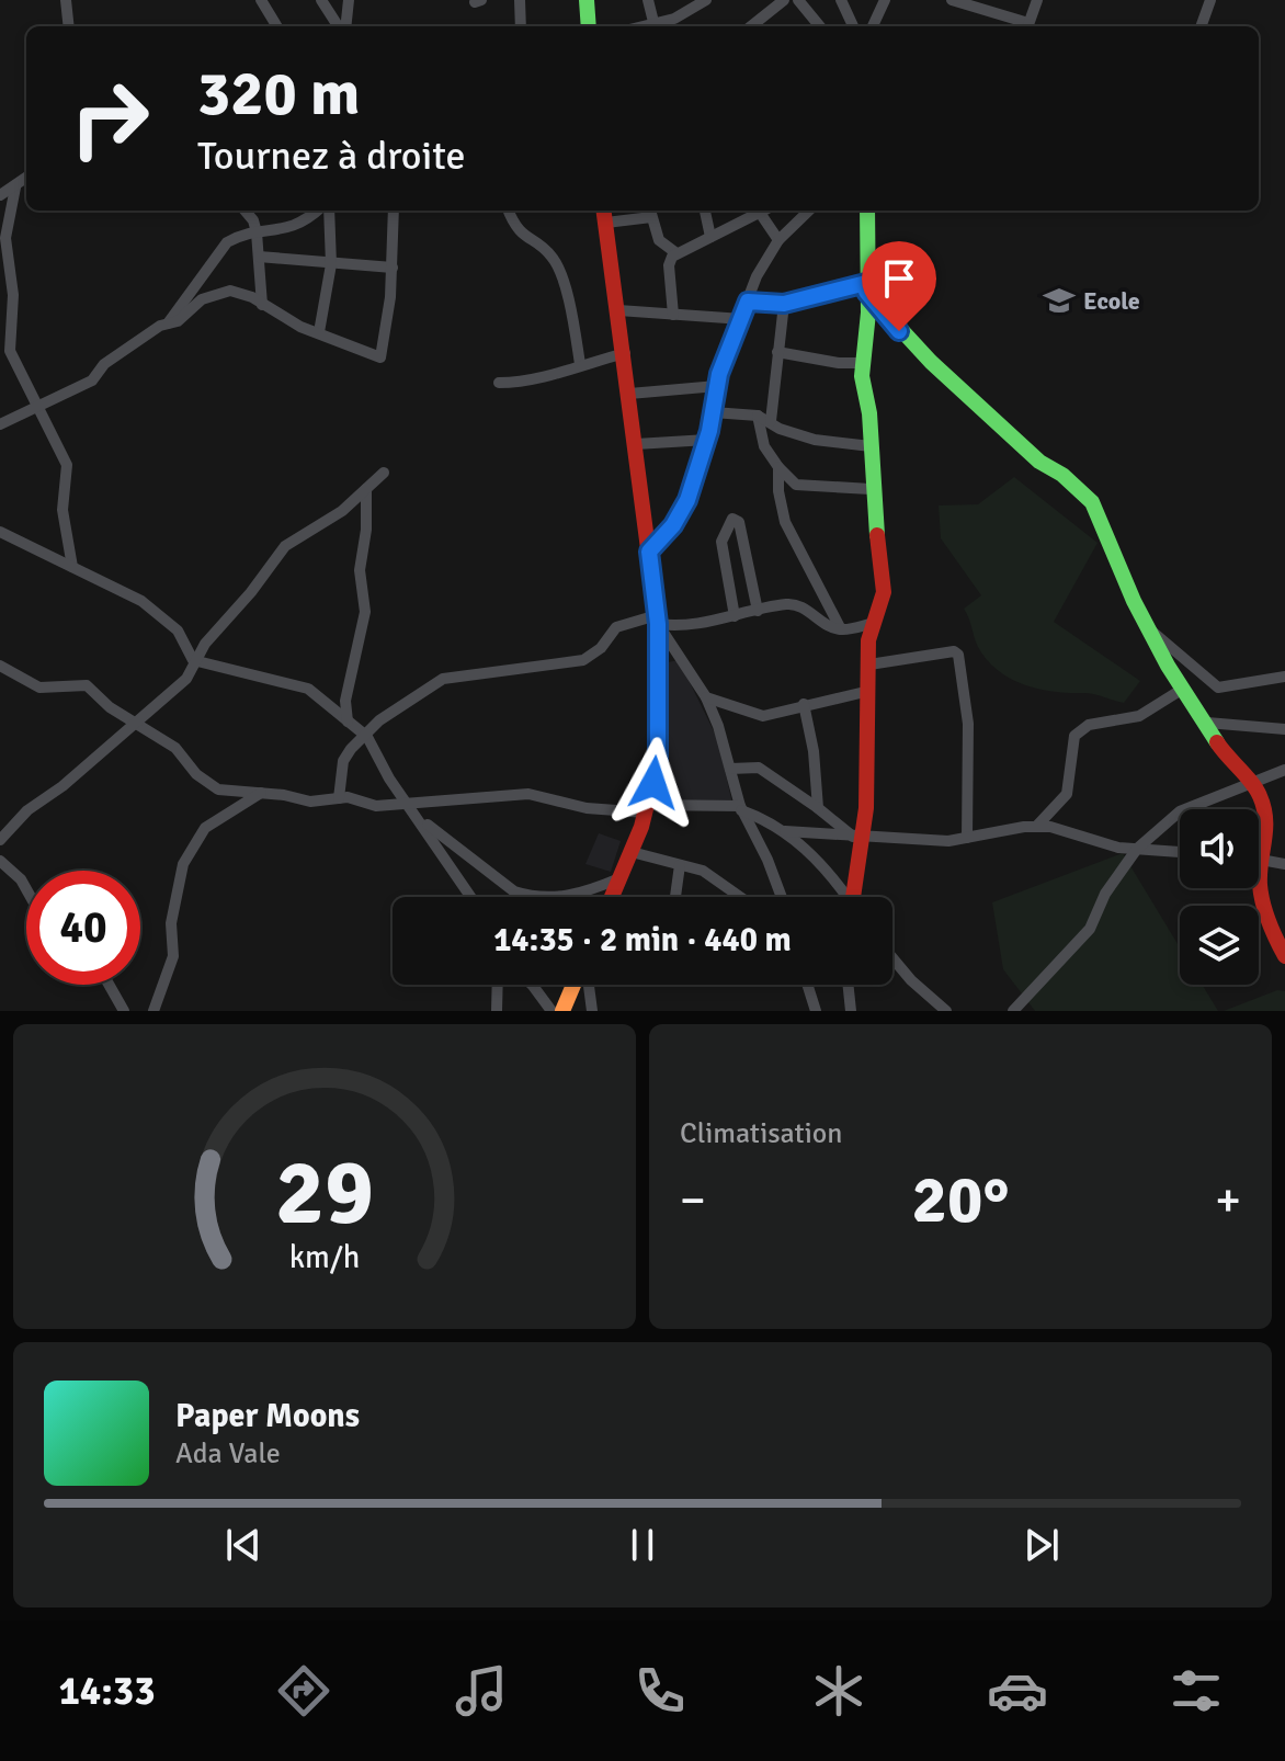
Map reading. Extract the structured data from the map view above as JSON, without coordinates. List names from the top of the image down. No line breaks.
{"places":{"school or university":["Ecole"]},"page":{"turn":["320 m","Tournez à droite"],"limit":"40","trip":"14:35 · 2 min · 440 m","tile":"Climatisation","heat":["−","20°","+"],"song":["Paper Moons","Ada Vale"],"tabs":"14:33","gauge":["29","km/h"]}}
